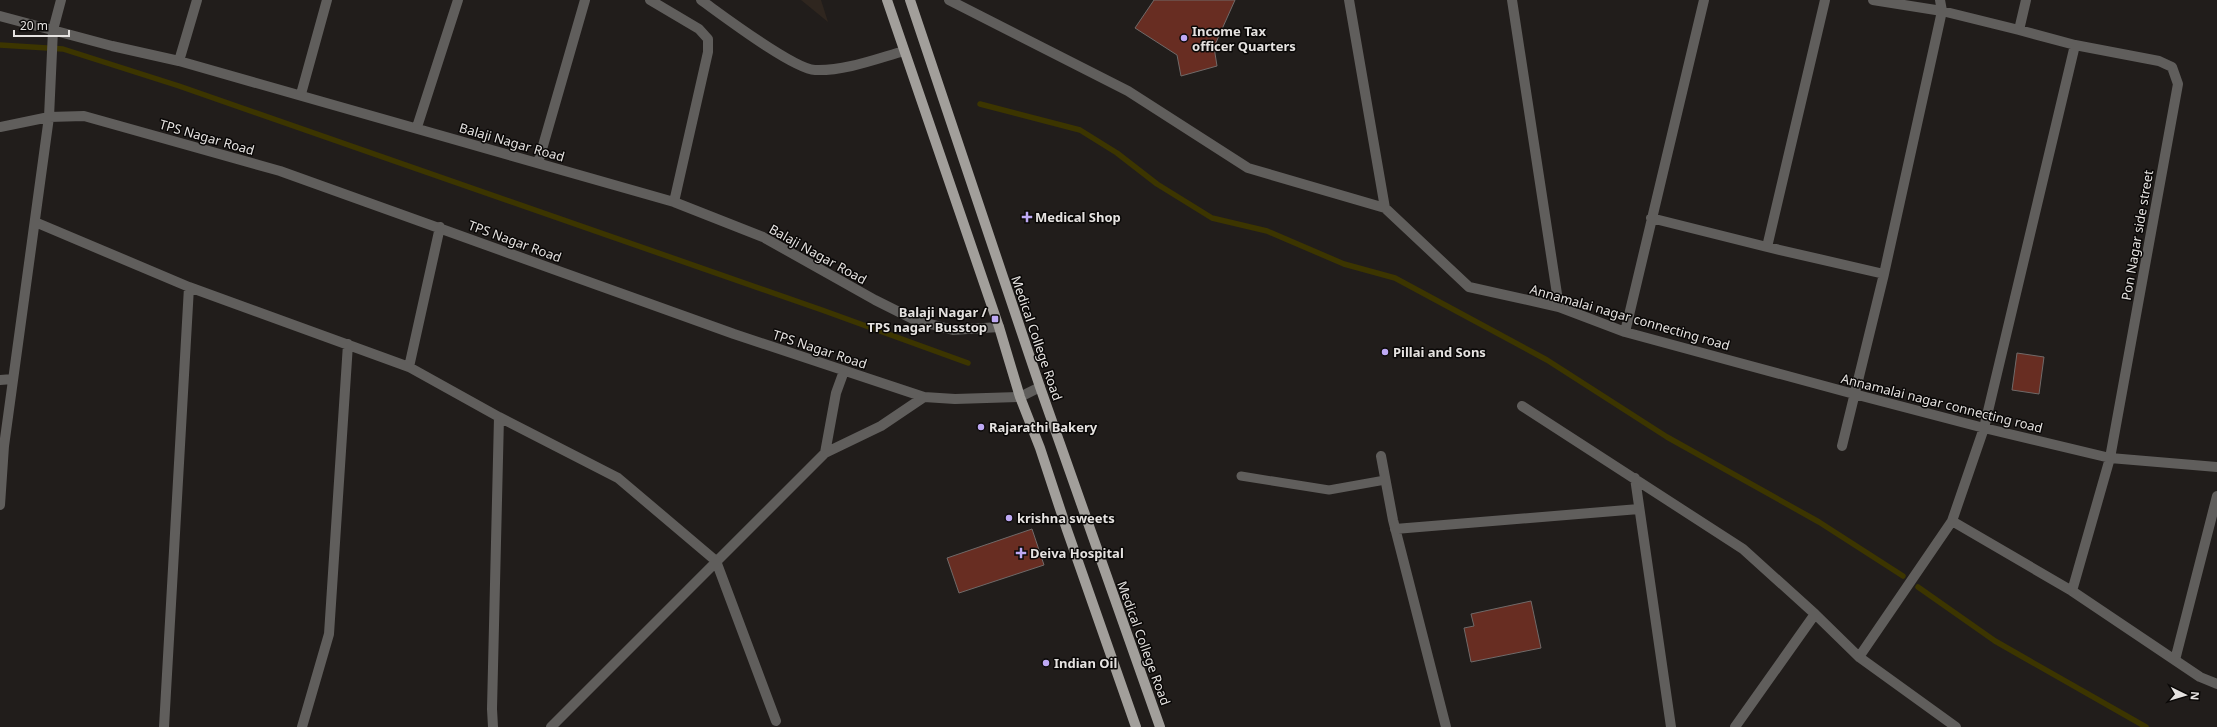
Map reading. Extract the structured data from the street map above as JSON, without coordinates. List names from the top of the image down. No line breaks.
{"streets":{"main road":["Medical College Road"],"street":["TPS Nagar Road","Balaji Nagar Road","Pon Nagar side street","Annamalai nagar connecting road"]},"crossings":[["Pon Nagar side street","Annamalai nagar connecting road"]],"places":{"other":["Income Tax officer Quarters","Pillai and Sons","Rajarathi Bakery","krishna sweets","Indian Oil"],"health":["Medical Shop","Deiva Hospital"],"transit":["Balaji Nagar / TPS nagar Busstop"]},"scale_bar":"20 m","north":"right"}
